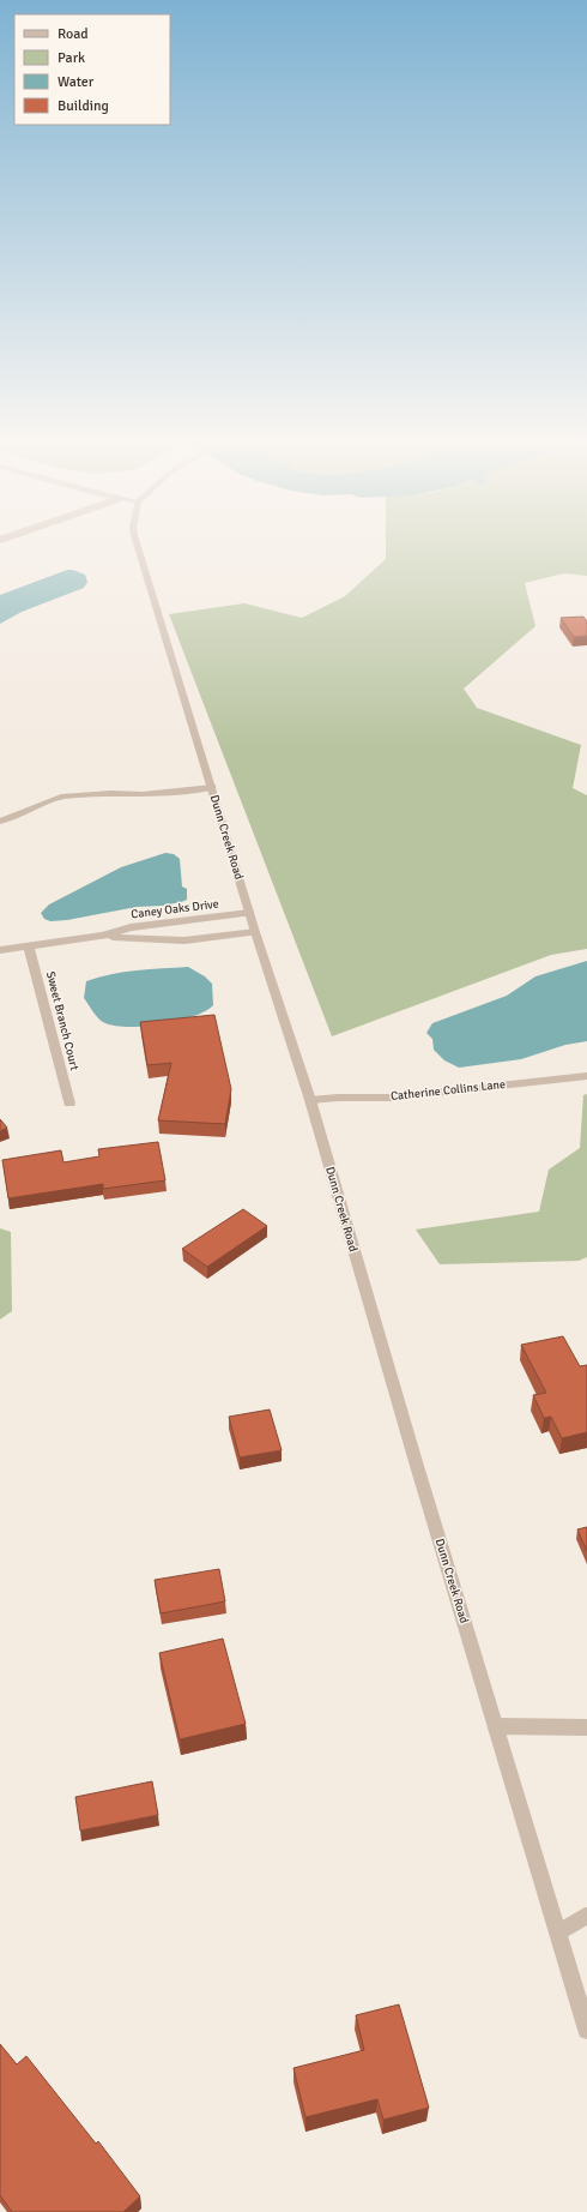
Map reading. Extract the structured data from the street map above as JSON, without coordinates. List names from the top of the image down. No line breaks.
{"streets":{"street":["Dunn Creek Road","Caney Oaks Drive","Sweet Branch Court","Catherine Collins Lane"]},"crossings":[["Dunn Creek Road","Caney Oaks Drive"],["Dunn Creek Road","Catherine Collins Lane"],["Caney Oaks Drive","Sweet Branch Court"]],"legend":["Road","Park","Water","Building"]}
